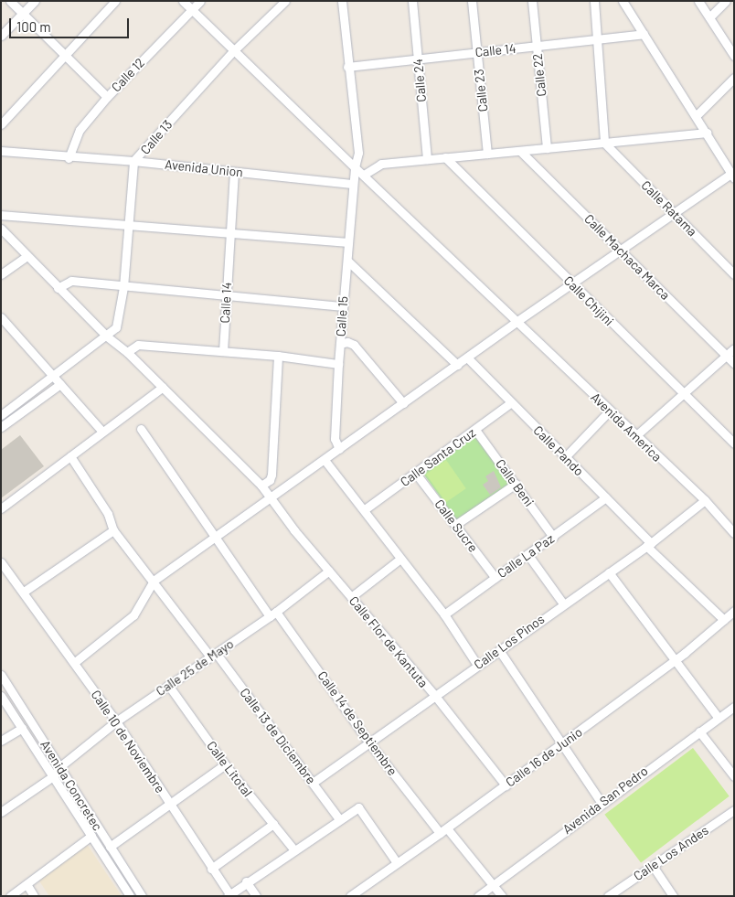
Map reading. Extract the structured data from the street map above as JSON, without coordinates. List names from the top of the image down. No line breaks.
{"streets":{"street":["Calle 14","Calle 12","Calle 22","Calle 24","Calle 23","Calle 13","Avenida Union","Calle Ratama","Calle Machaca Marca","Calle Chijini","Calle 15","Avenida America","Calle Pando","Calle Santa Cruz","Calle Beni","Calle Sucre","Calle La Paz","Calle Flor de Kantuta","Calle Los Pinos","Calle 25 de Mayo","Calle 14 de Septiembre","Calle 13 de Diciembre","Calle 10 de Noviembre","Calle 16 de Junio","Calle Litotal","Avenida Concretec","Avenida San Pedro","Calle Los Andes"]},"crossings":[["Calle 14","Calle 22"],["Calle 14","Calle 24"],["Calle 14","Calle 23"],["Calle 14","Avenida Union"],["Calle 12","Avenida Union"],["Calle 12","Avenida America"],["Calle 13","Avenida Union"],["Calle 13","Avenida America"],["Calle 13","Calle Flor de Kantuta"],["Avenida Union","Calle 15"],["Calle 15","Avenida America"],["Avenida America","Calle Los Pinos"],["Calle Pando","Calle Santa Cruz"],["Calle Pando","Calle La Paz"],["Calle Pando","Calle Los Pinos"],["Calle Pando","Calle 16 de Junio"],["Calle Santa Cruz","Calle Beni"],["Calle Santa Cruz","Calle Sucre"],["Calle Beni","Calle La Paz"],["Calle Sucre","Calle La Paz"],["Calle Flor de Kantuta","Calle Los Pinos"],["Calle Flor de Kantuta","Calle 25 de Mayo"],["Calle Flor de Kantuta","Calle 16 de Junio"],["Calle Los Pinos","Calle 14 de Septiembre"],["Calle Los Pinos","Calle 13 de Diciembre"],["Calle 25 de Mayo","Calle 14 de Septiembre"],["Calle 25 de Mayo","Calle 13 de Diciembre"],["Calle 25 de Mayo","Calle 10 de Noviembre"],["Calle 25 de Mayo","Calle Litotal"],["Calle 25 de Mayo","Avenida Concretec"],["Calle 14 de Septiembre","Calle 16 de Junio"],["Calle 14 de Septiembre","Avenida San Pedro"]],"scale_bar":"100 m"}
